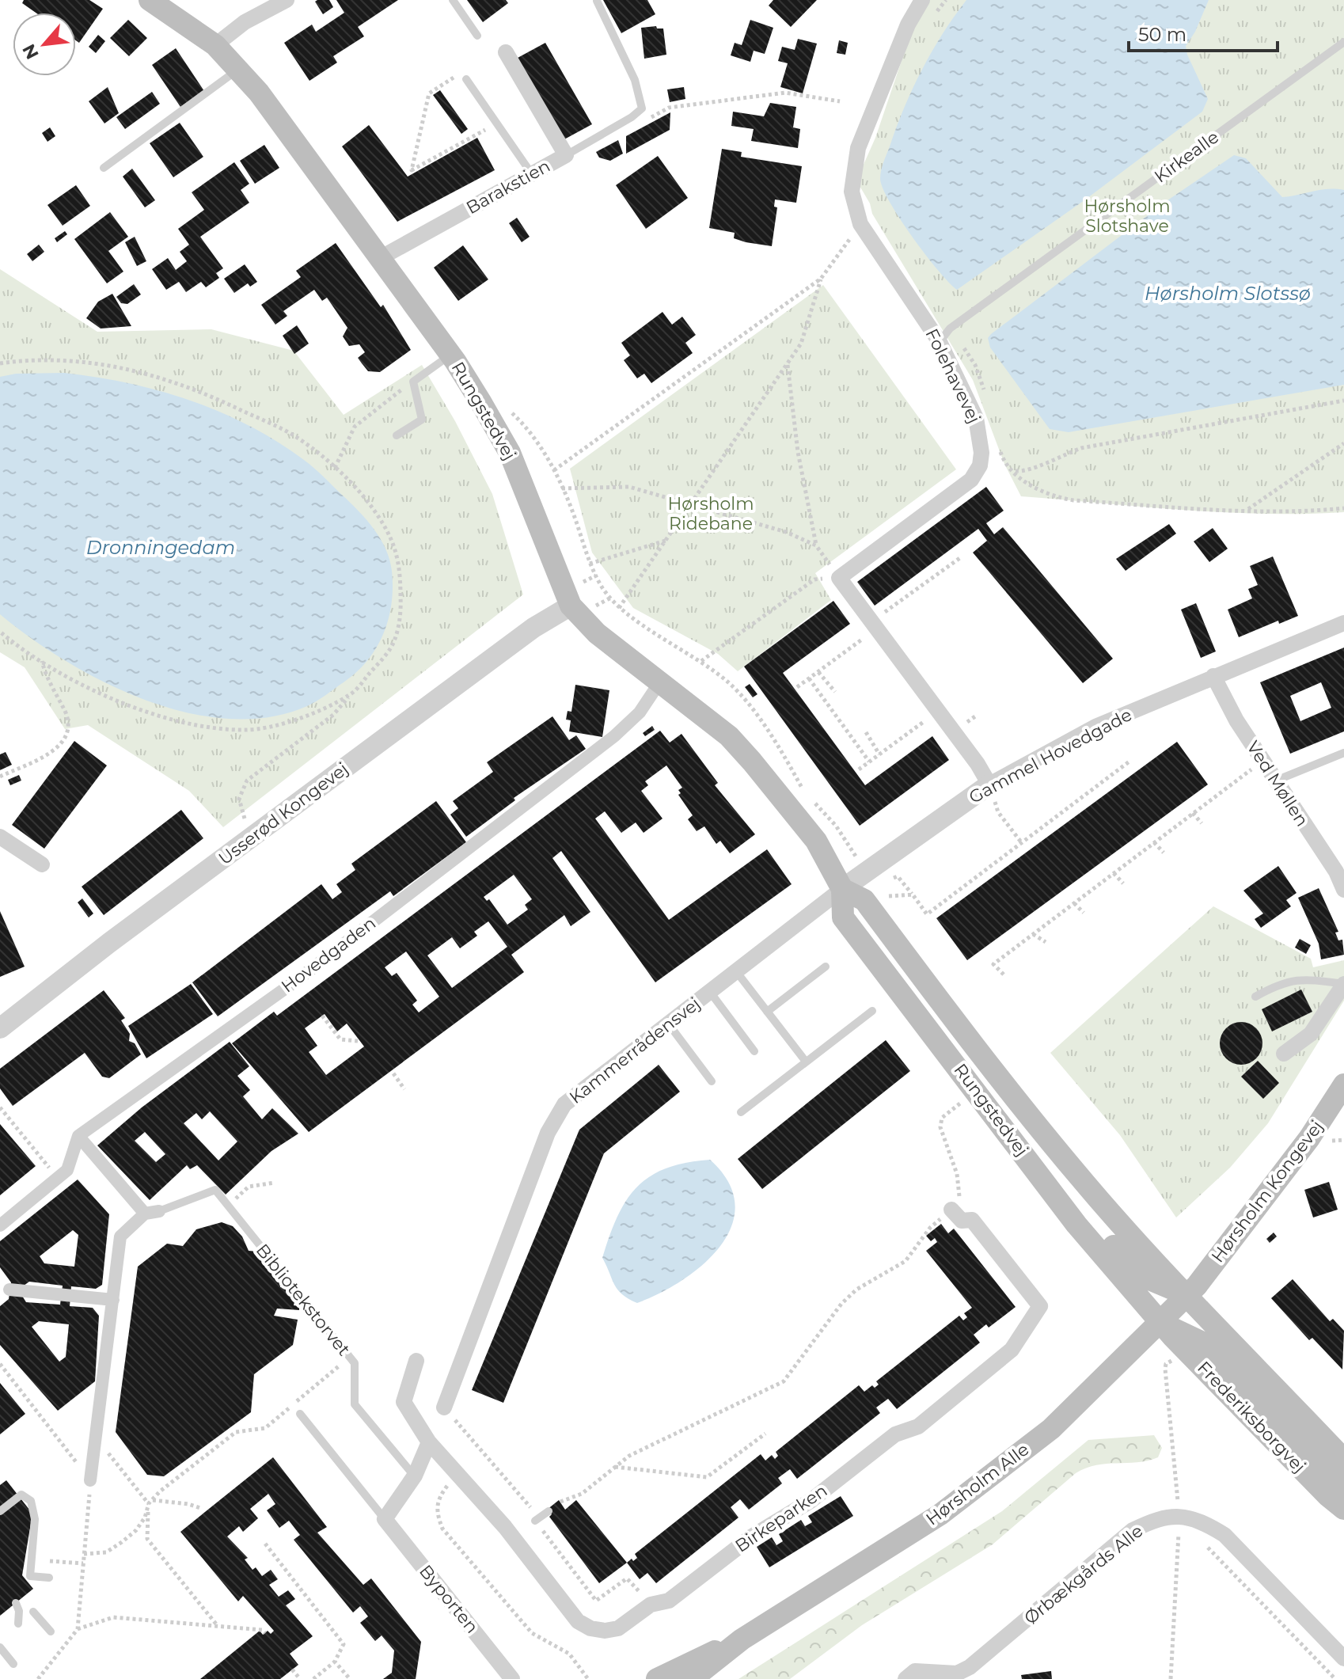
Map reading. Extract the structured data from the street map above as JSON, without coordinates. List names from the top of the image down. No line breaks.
{"streets":{"main road":["Rungstedvej","Hørsholm Kongevej","Frederiksborgvej","Hørsholm Alle"],"street":["Barakstien","Folehavevej","Gammel Hovedgade","Ved Møllen","Usserød Kongevej","Hovedgaden","Kammerrådensvej","Bibliotekstorvet","Birkeparken","Ørbækgårds Alle","Byporten"],"lane":["Kirkealle"]},"crossings":[["Kirkealle","Folehavevej"],["Barakstien","Rungstedvej"],["Rungstedvej","Gammel Hovedgade"],["Rungstedvej","Usserød Kongevej"],["Rungstedvej","Hovedgaden"],["Rungstedvej","Kammerrådensvej"],["Rungstedvej","Hørsholm Kongevej"],["Rungstedvej","Frederiksborgvej"],["Rungstedvej","Hørsholm Alle"],["Gammel Hovedgade","Ved Møllen"],["Gammel Hovedgade","Kammerrådensvej"],["Hørsholm Kongevej","Hørsholm Alle"],["Frederiksborgvej","Hørsholm Alle"]],"water":["Hørsholm Slotssø","Dronningedam"],"parks":["Hørsholm Slotshave","Hørsholm Ridebane"],"scale_bar":"50 m","north":"bottom left"}
